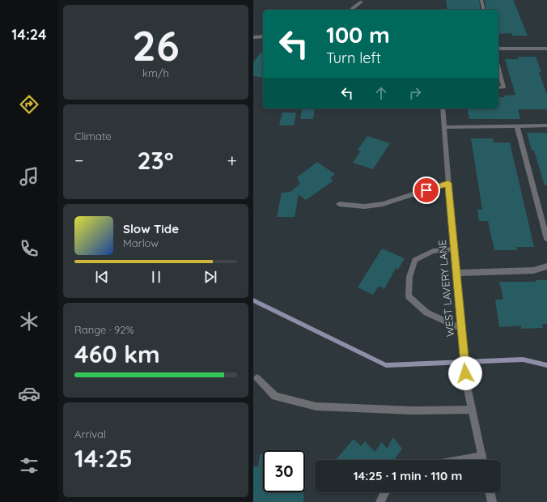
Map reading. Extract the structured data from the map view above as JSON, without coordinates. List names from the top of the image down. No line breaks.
{"streets":{"street":["WEST LAVERY LANE"]},"page":{"tabs":"14:24","tile":[["26","km/h"],"Climate",["Range · 92%","460 km"],["Arrival","14:25"]],"turn":["100 m","Turn left"],"heat":["−","23°","+"],"song":["Slow Tide","Marlow"],"limit":"30","trip":"14:25 · 1 min · 110 m"}}
